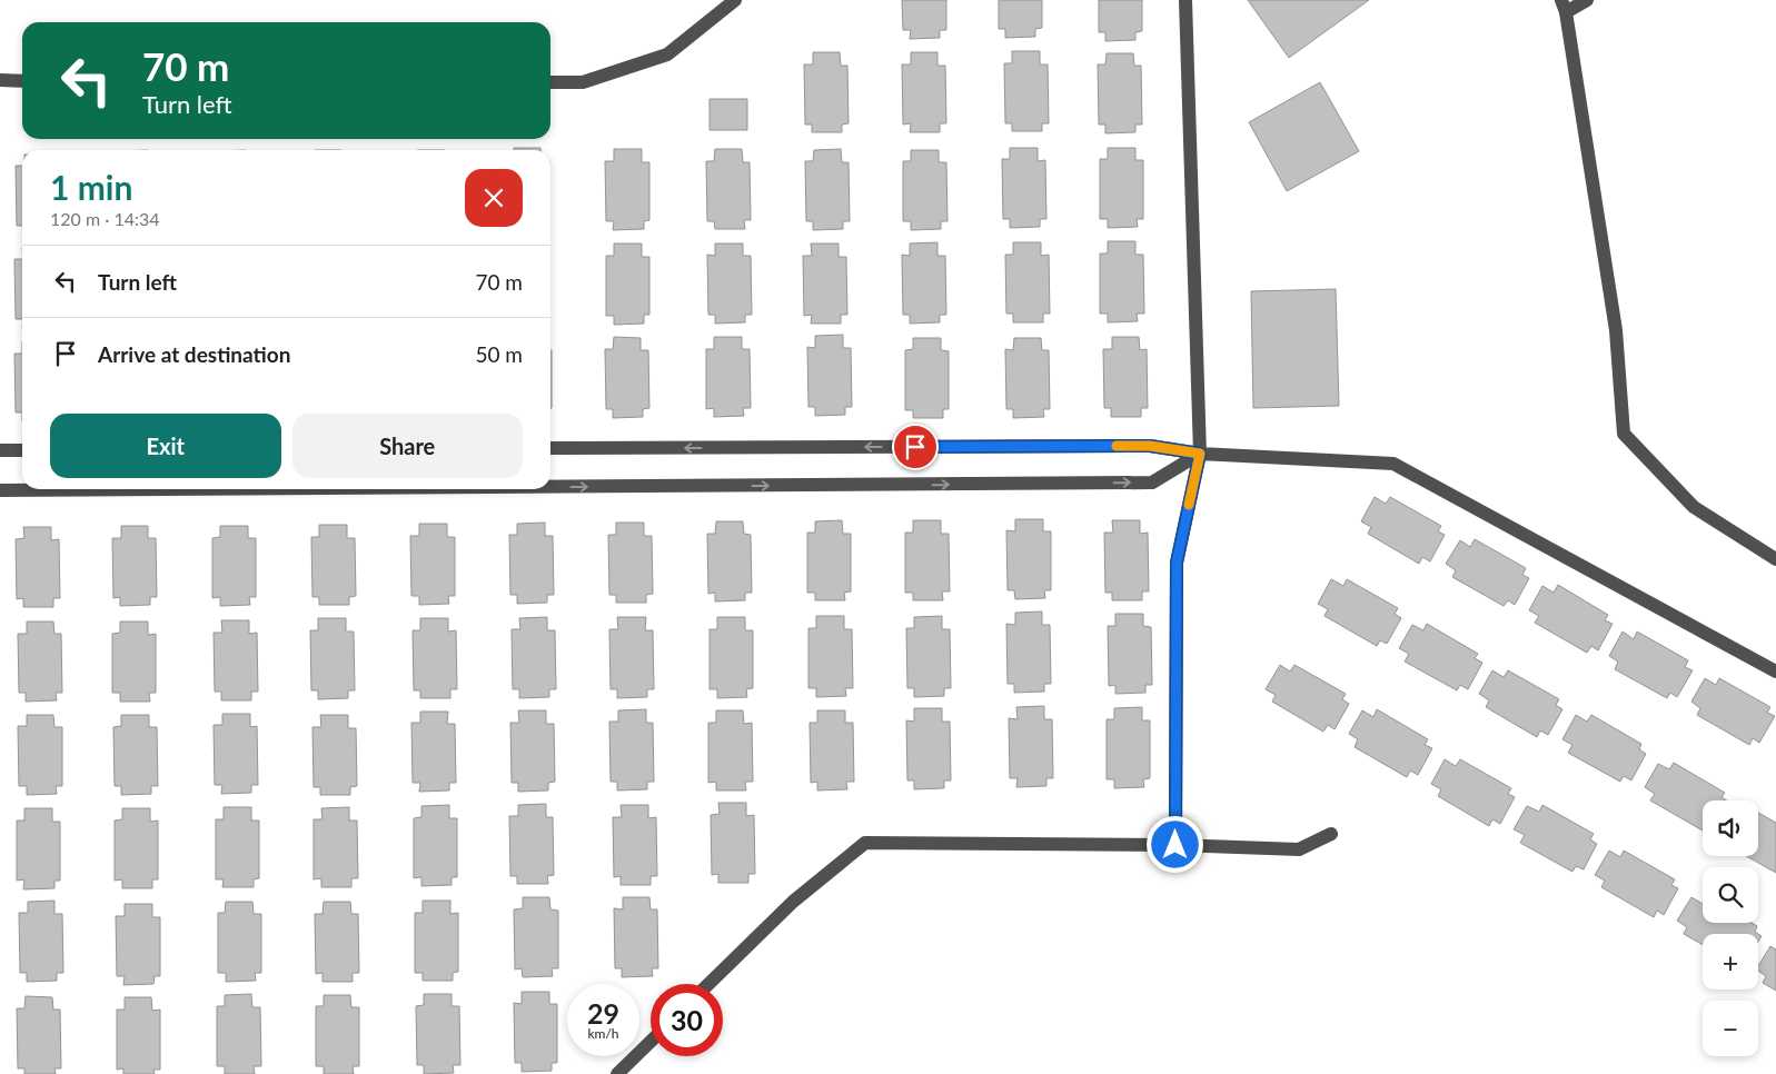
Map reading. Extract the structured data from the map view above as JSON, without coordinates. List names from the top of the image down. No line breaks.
{"page":{"turn":["70 m","Turn left"],"heading":["1 min","120 m · 14:34"],"list":[{"name":"Turn left","value":"70 m"},{"name":"Arrive at destination","value":"50 m"}],"buttons":["Exit","Share"],"map_buttons":["+","−"],"speed":"29 km/h","limit":"30"}}
